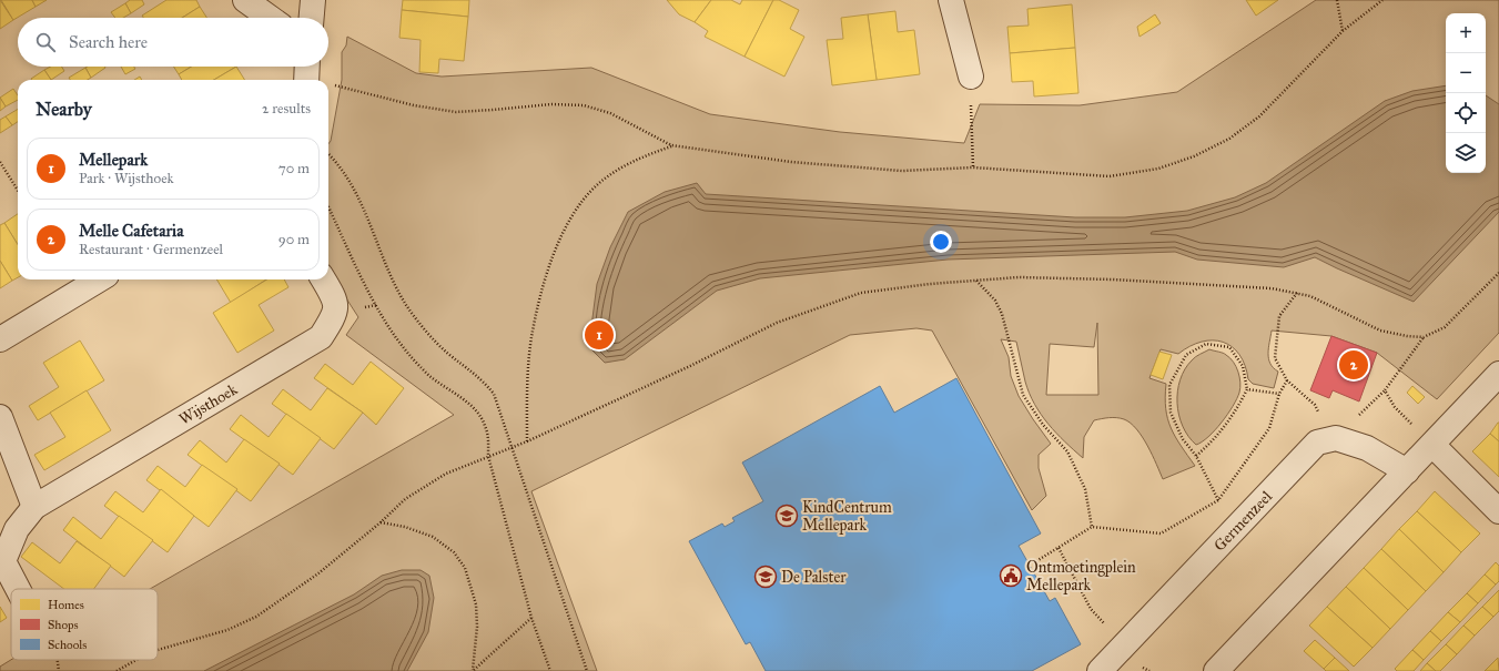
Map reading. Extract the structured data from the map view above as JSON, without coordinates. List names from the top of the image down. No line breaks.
{"streets":{"street":["Wijsthoek","Germenzeel"]},"places":{"school or university":["KindCentrum Mellepark","De Palster"],"public building":["Ontmoetingplein Mellepark"]},"legend":["Homes","Shops","Schools"],"page":{"map_buttons":["+","−"],"search":"Search here","heading":["Nearby","2 results"],"list":[{"mark":"1","name":"Mellepark","note":"Park · Wijsthoek","value":"70 m"},{"mark":"2","name":"Melle Cafetaria","note":"Restaurant · Germenzeel","value":"90 m"}],"pins":["1","2"]}}
